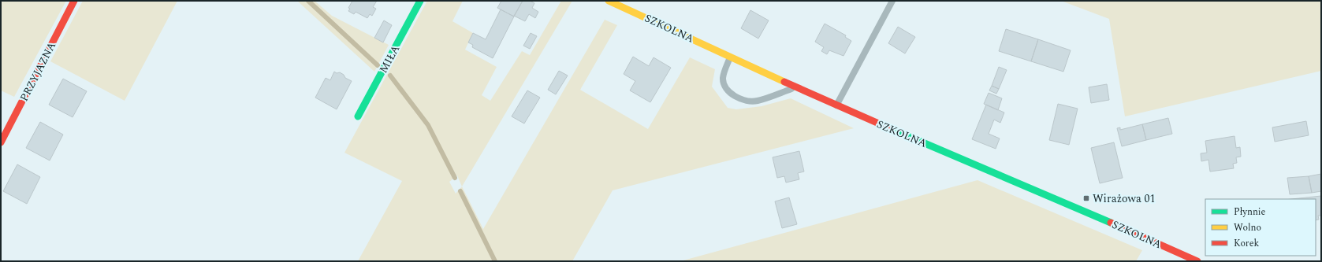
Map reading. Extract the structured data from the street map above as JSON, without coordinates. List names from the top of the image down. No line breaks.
{"streets":{"street":["SZKOLNA","MIŁA","PRZYJAZNA"]},"places":{"transit":["Wirażowa 01"]},"legend":["Płynnie","Wolno","Korek"]}
